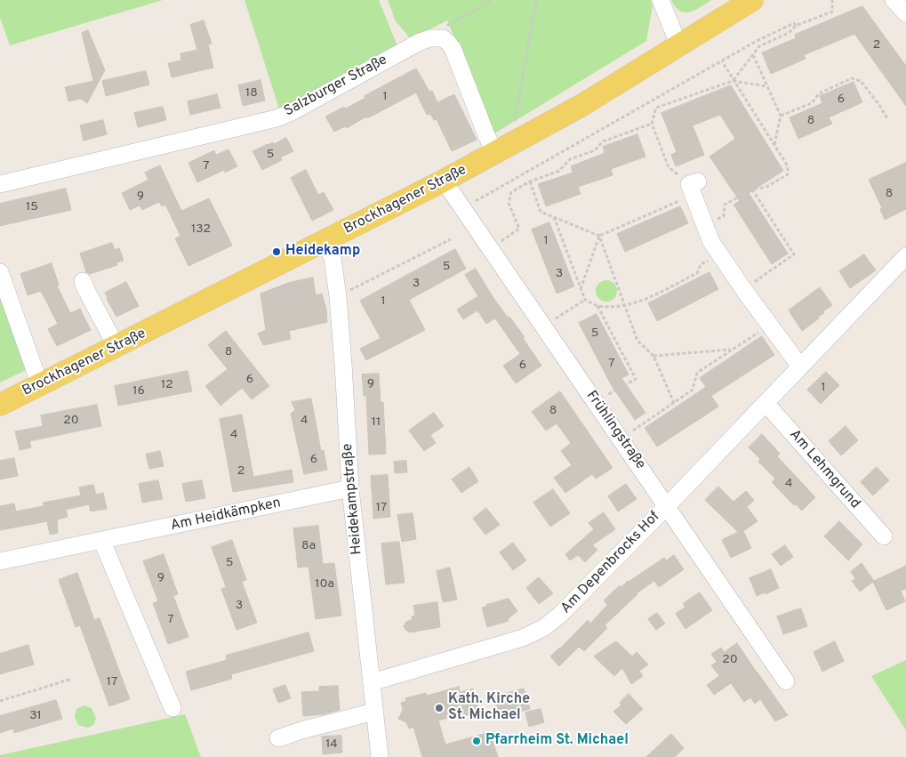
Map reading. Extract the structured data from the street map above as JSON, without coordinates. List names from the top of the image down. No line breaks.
{"streets":{"main road":["Brockhagener Straße"],"street":["Salzburger Straße","Frühlingstraße","Am Lehmgrund","Heidekampstraße","Am Heidkämpken","Am Depenbrocks Hof"]},"crossings":[["Brockhagener Straße","Frühlingstraße"],["Brockhagener Straße","Heidekampstraße"],["Frühlingstraße","Am Depenbrocks Hof"],["Am Lehmgrund","Am Depenbrocks Hof"],["Heidekampstraße","Am Heidkämpken"],["Heidekampstraße","Am Depenbrocks Hof"]],"places":["Heidekamp","Kath. Kirche St. Michael","Pfarrheim St. Michael"],"house_numbers":["2","18","1","6","8","5","7","8","9","15","132","1","5","3","3","1","5","8","7","6","6","9","12","1","16","8","20","4","11","4","6","2","4","17","8a","5","9","10a","3","7","20","17","31","14"]}
